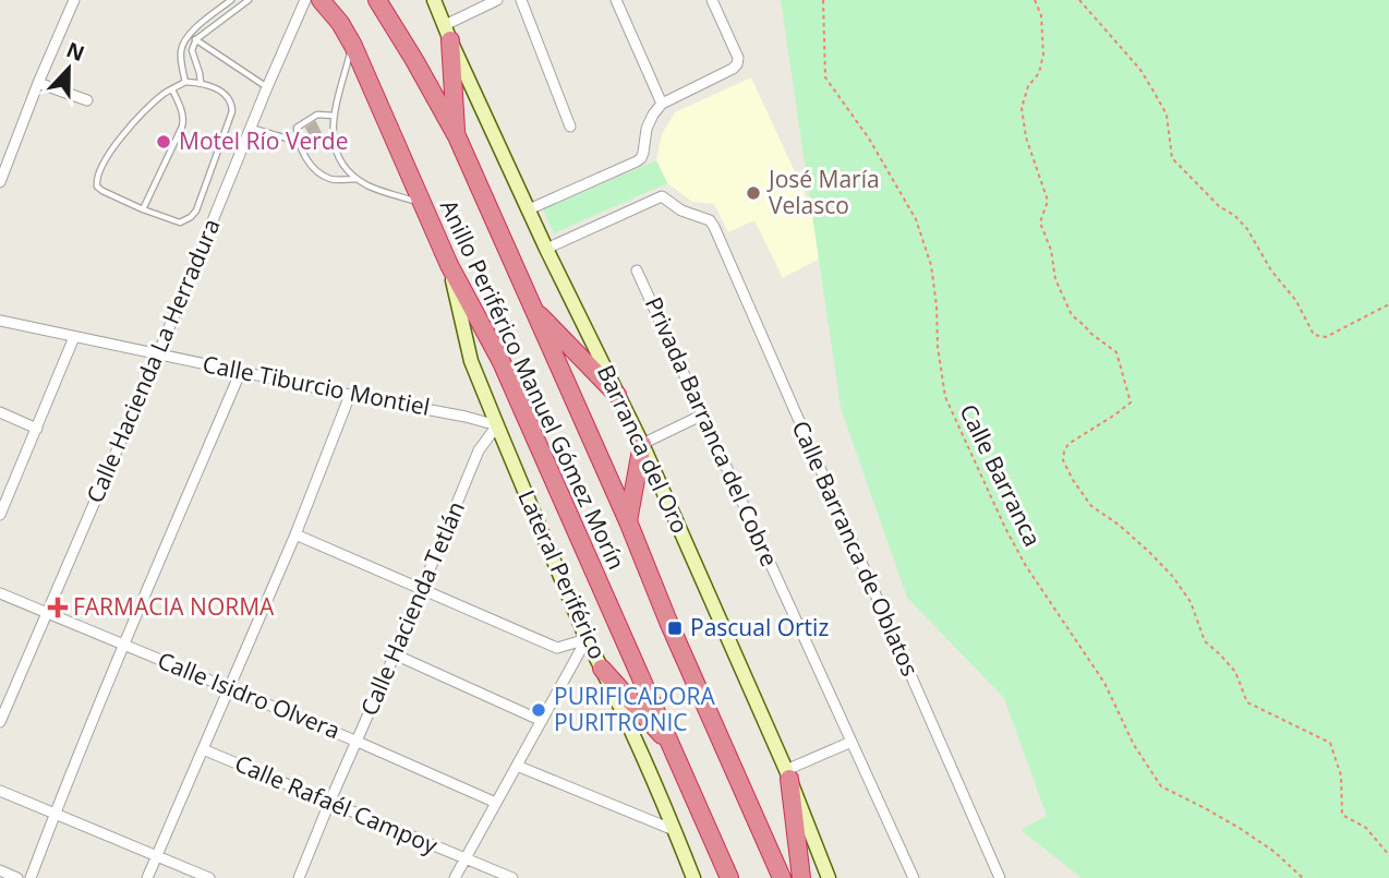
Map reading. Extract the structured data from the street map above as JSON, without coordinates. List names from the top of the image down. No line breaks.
{"streets":{"highway":["Anillo Periférico Manuel Gómez Morín"],"street":["Calle Hacienda La Herradura","Calle Tiburcio Montiel","Privada Barranca del Cobre","Barranca del Oro","Calle Barranca de Oblatos","Lateral Periférico","Calle Hacienda Tetlán","Calle Isidro Olvera","Calle Rafaél Campoy"],"path":["Calle Barranca"]},"crossings":[["Calle Hacienda La Herradura","Calle Tiburcio Montiel"],["Calle Hacienda La Herradura","Calle Isidro Olvera"],["Anillo Periférico Manuel Gómez Morín","Lateral Periférico"],["Calle Tiburcio Montiel","Lateral Periférico"],["Calle Tiburcio Montiel","Calle Hacienda Tetlán"],["Barranca del Oro","Calle Barranca de Oblatos"],["Lateral Periférico","Calle Hacienda Tetlán"],["Calle Hacienda Tetlán","Calle Isidro Olvera"],["Calle Hacienda Tetlán","Calle Rafaél Campoy"]],"places":{"other":["Motel Río Verde","José María Velasco","PURIFICADORA PURITRONIC"],"health":["FARMACIA NORMA"],"transit":["Pascual Ortiz"]},"north":"top"}
